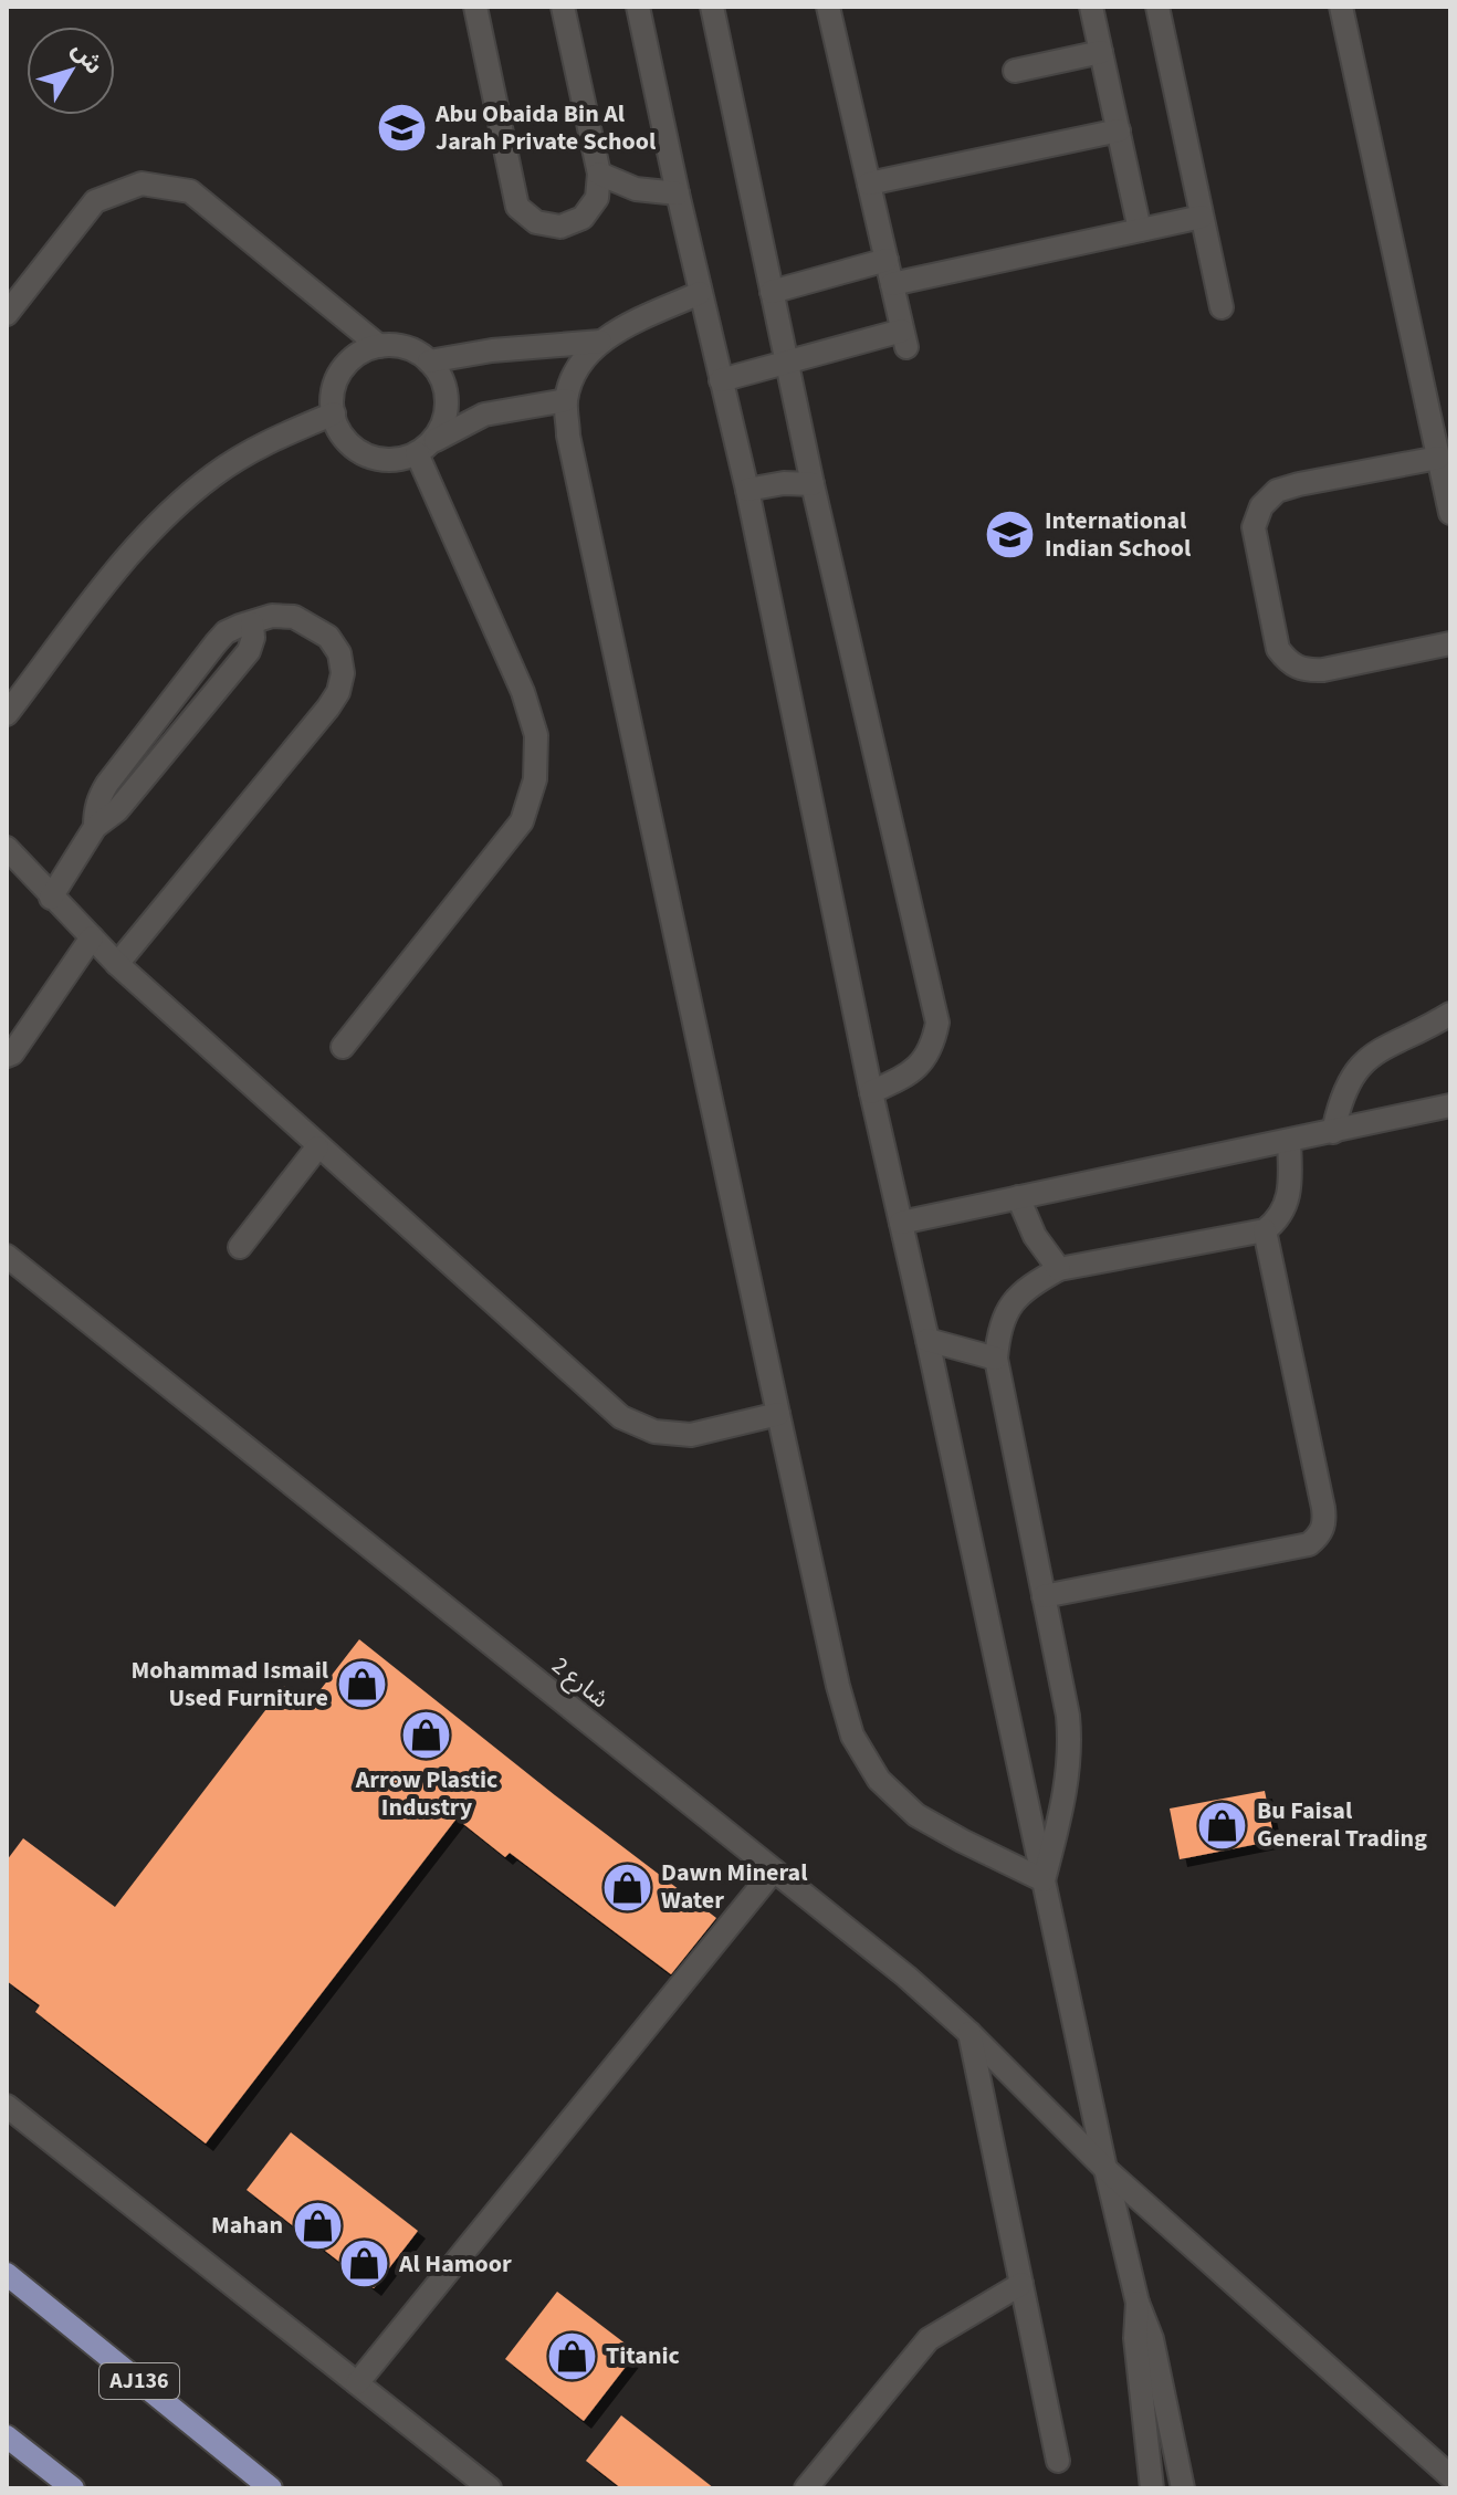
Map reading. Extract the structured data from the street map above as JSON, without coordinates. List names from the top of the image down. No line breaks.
{"streets":{"main road":["AJ136"],"street":["شارع 2"]},"places":{"school or university":["Abu Obaida Bin Al Jarah Private School","International Indian School"],"shop":["Mohammad Ismail Used Furniture","Arrow Plastic Industry","Bu Faisal General Trading","Dawn Mineral Water","Mahan","Al Hamoor","Titanic"]},"north":"top right"}
